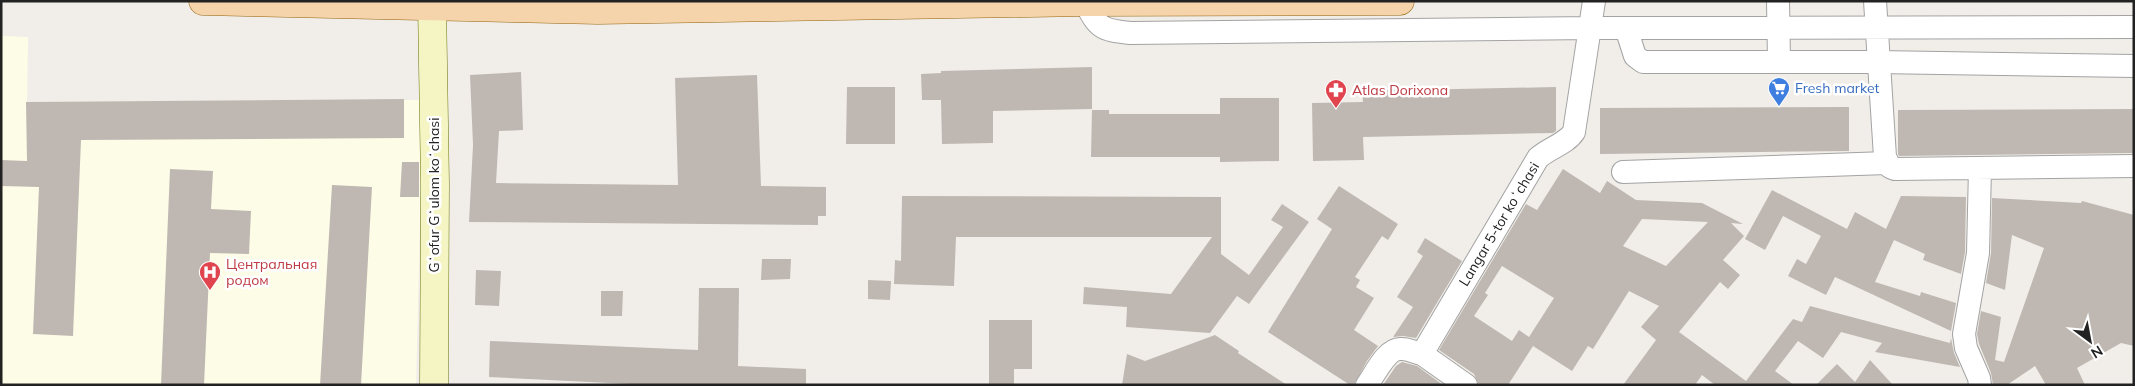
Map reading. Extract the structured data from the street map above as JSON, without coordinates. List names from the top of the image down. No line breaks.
{"streets":{"street":["Gʻofur Gʻulom koʻchasi","Langar 5-tor koʻchasi"]},"places":{"supermarket":["Fresh market"],"pharmacy":["Atlas Dorixona"],"hospital":["Центральная родом"]},"north":"bottom right"}
